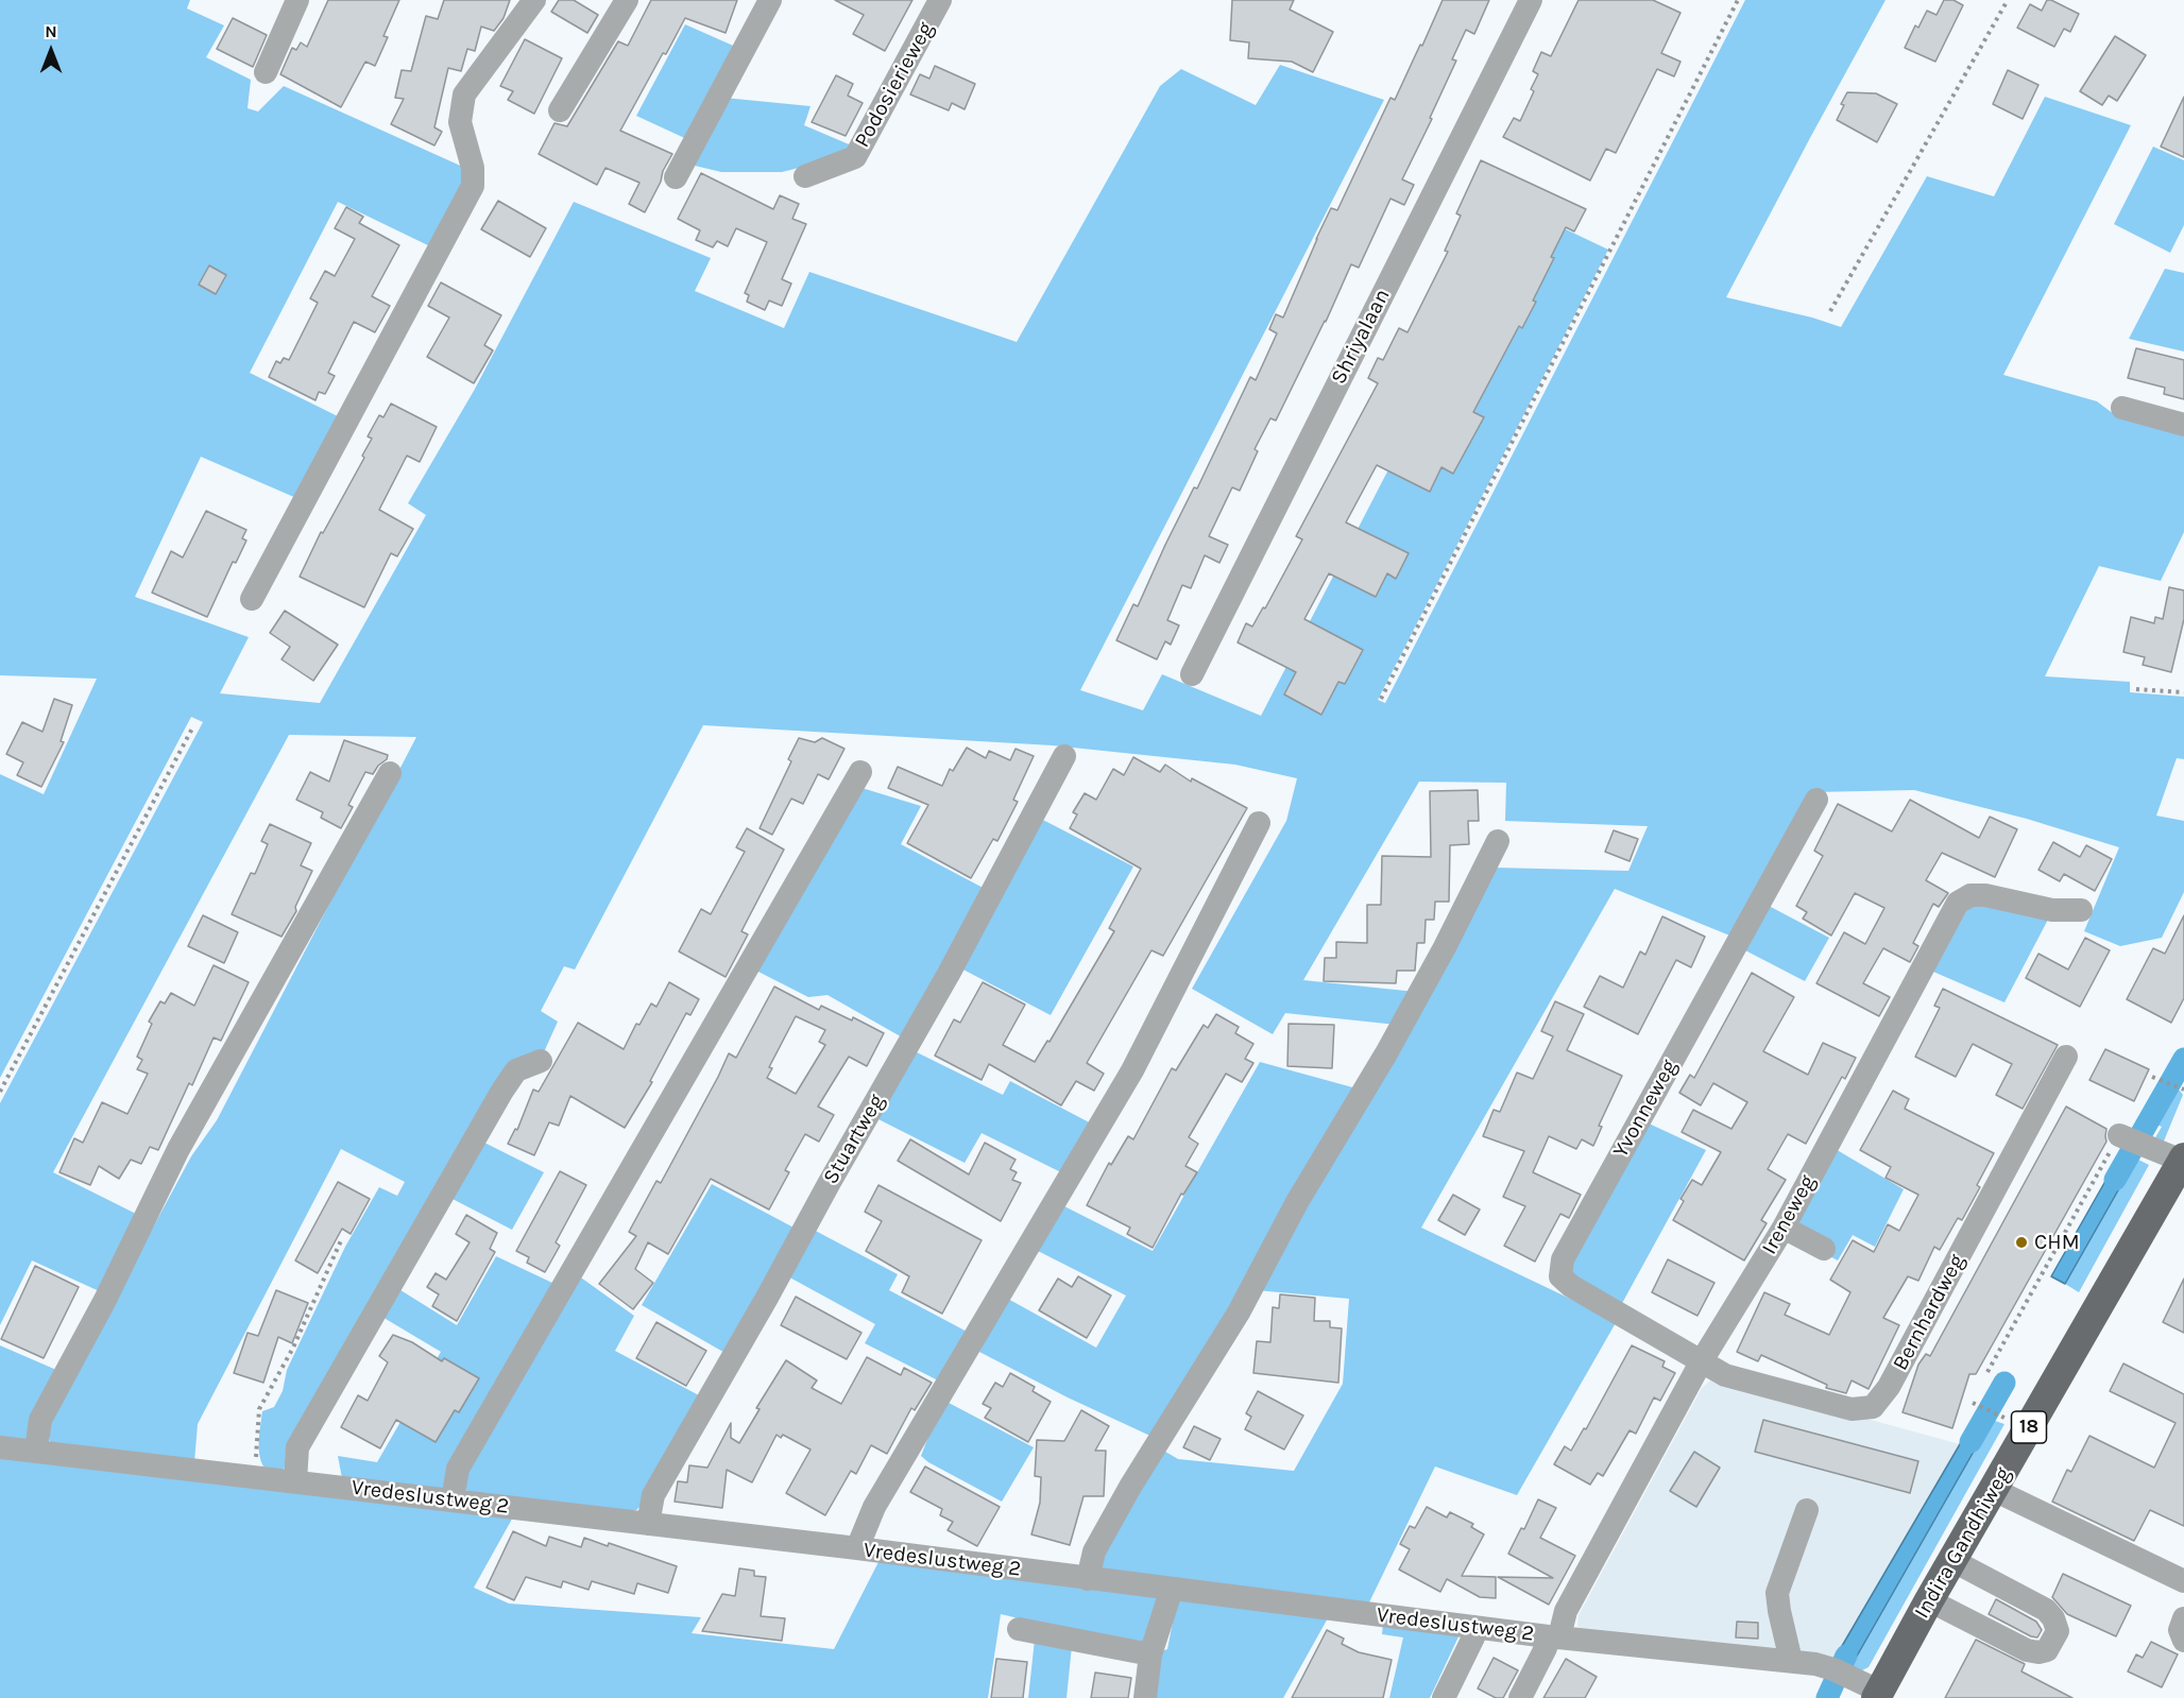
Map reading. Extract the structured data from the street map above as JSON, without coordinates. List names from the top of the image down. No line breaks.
{"streets":{"main road":["18","Indira Gandhiweg"],"street":["Podosierieweg","Shriyalaan","Yvonneweg","Stuartweg","Ireneweg","Bernhardweg","Vredeslustweg 2"]},"crossings":[["Yvonneweg","Ireneweg"],["Yvonneweg","Bernhardweg"],["Stuartweg","Vredeslustweg 2"],["Ireneweg","Bernhardweg"],["Ireneweg","Vredeslustweg 2"],["Vredeslustweg 2","Indira Gandhiweg"]],"places":["CHM"],"north":"top"}
